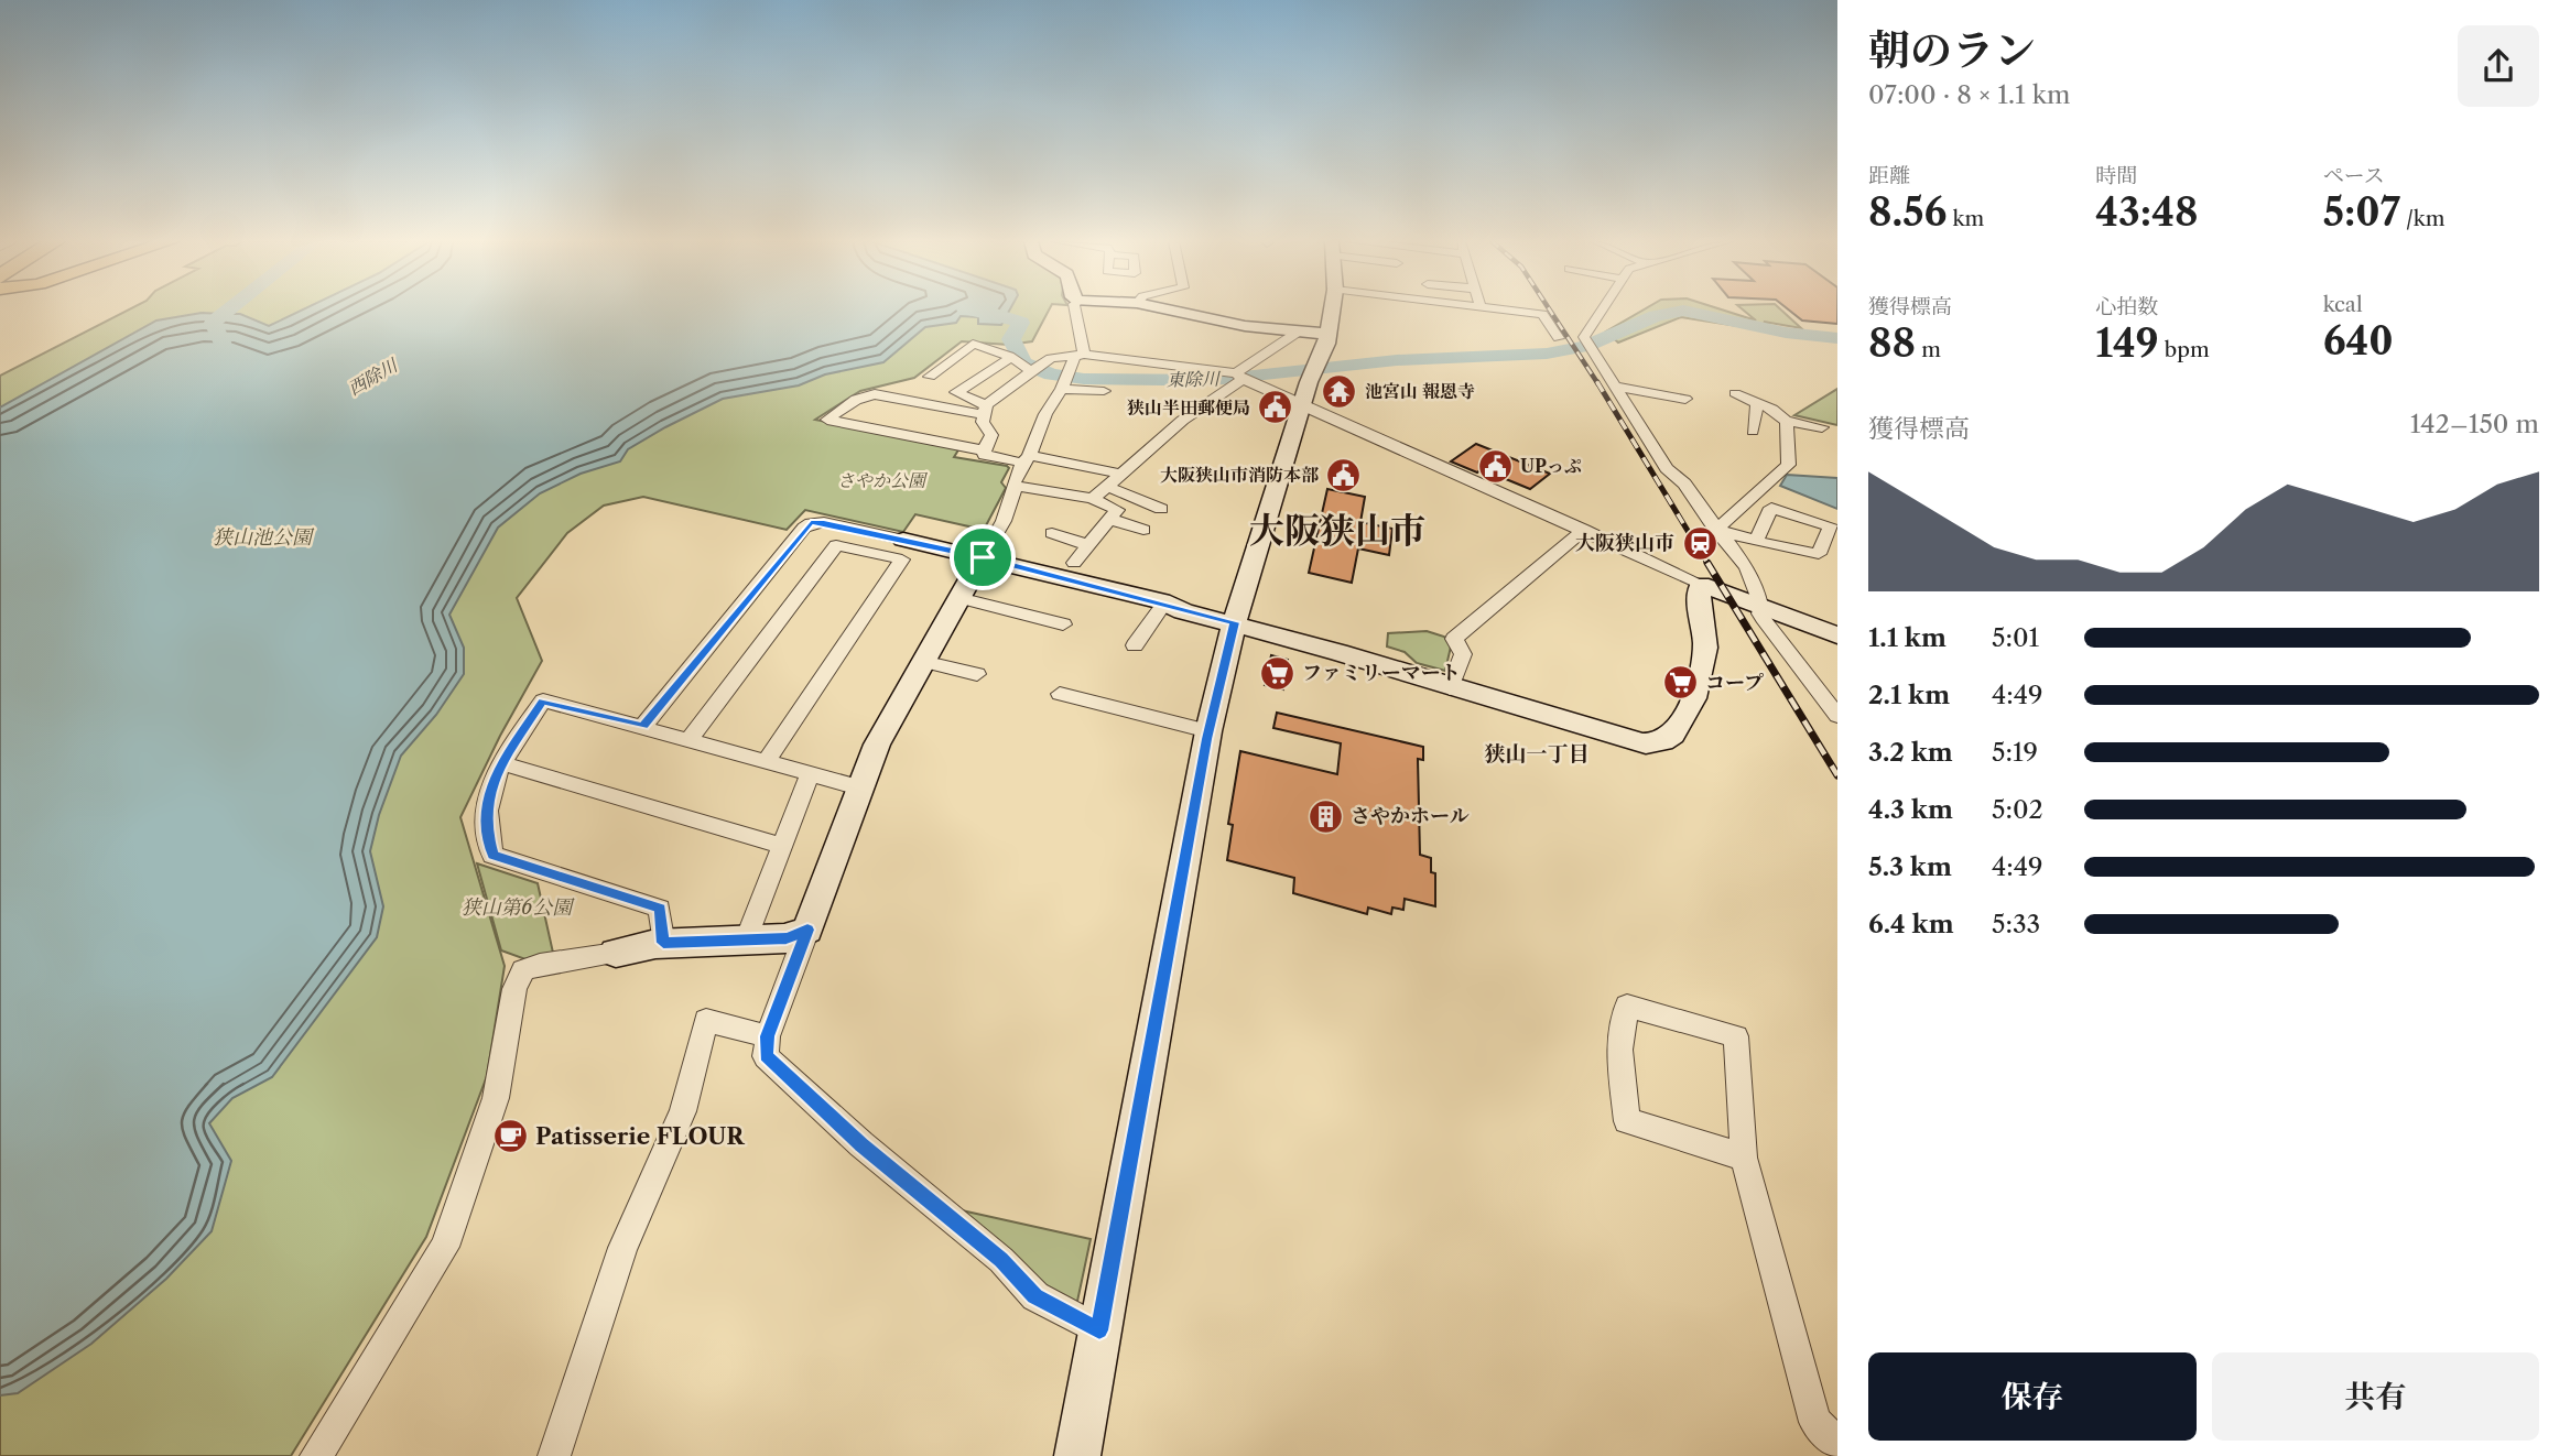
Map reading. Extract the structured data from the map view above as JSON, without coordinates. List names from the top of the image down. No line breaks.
{"districts":["大阪狭山市","狭山一丁目"],"water":["西除川","東除川"],"parks":["さやか公園","狭山池公園","狭山第6公園"],"places":{"temple":["池宮山 報恩寺"],"public building":["狭山半田郵便局","UPっぷ","大阪狭山市消防本部"],"station":["大阪狭山市"],"supermarket":["ファミリーマート","コープ"],"building":["さやかホール"],"cafe":["Patisserie FLOUR"]},"page":{"heading":["朝のラン","07:00 · 8 × 1.1 km"],"stats":[["距離","8.56 km"],["時間","43:48"],["ペース","5:07 /km"],["獲得標高","88 m"],["心拍数","149 bpm"],["kcal","640"]],"chart":["獲得標高","142–150 m"],"list":[{"name":"1.1 km","note":"5:01"},{"name":"2.1 km","note":"4:49"},{"name":"3.2 km","note":"5:19"},{"name":"4.3 km","note":"5:02"},{"name":"5.3 km","note":"4:49"},{"name":"6.4 km","note":"5:33"}],"buttons":["保存","共有"]}}
